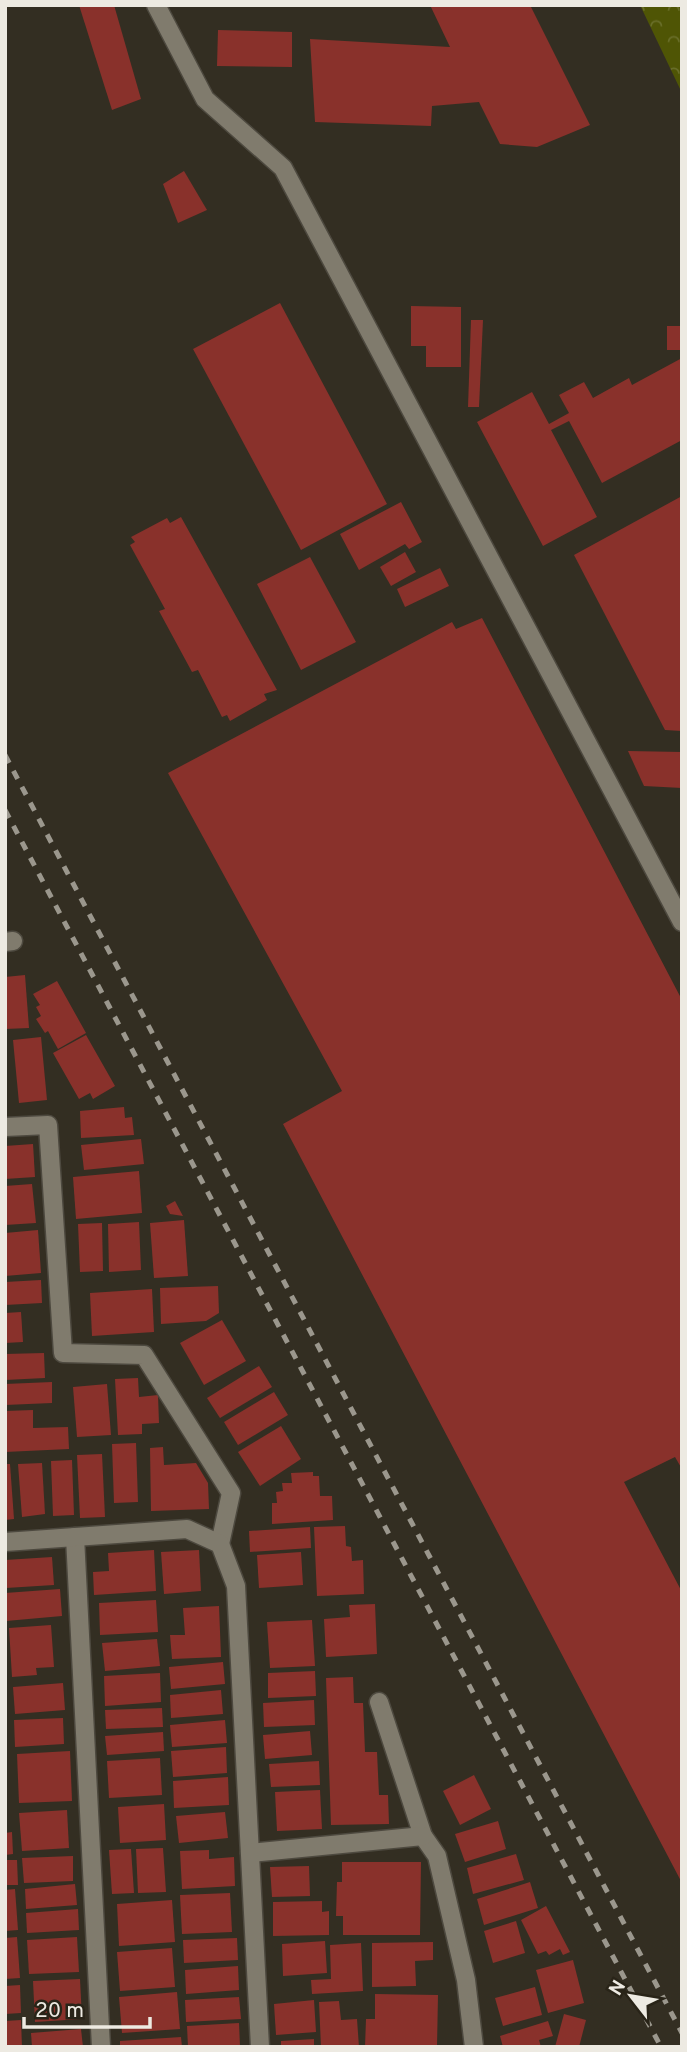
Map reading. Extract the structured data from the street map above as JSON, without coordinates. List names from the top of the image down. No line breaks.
{"scale_bar":"20 m","north":"top left"}
